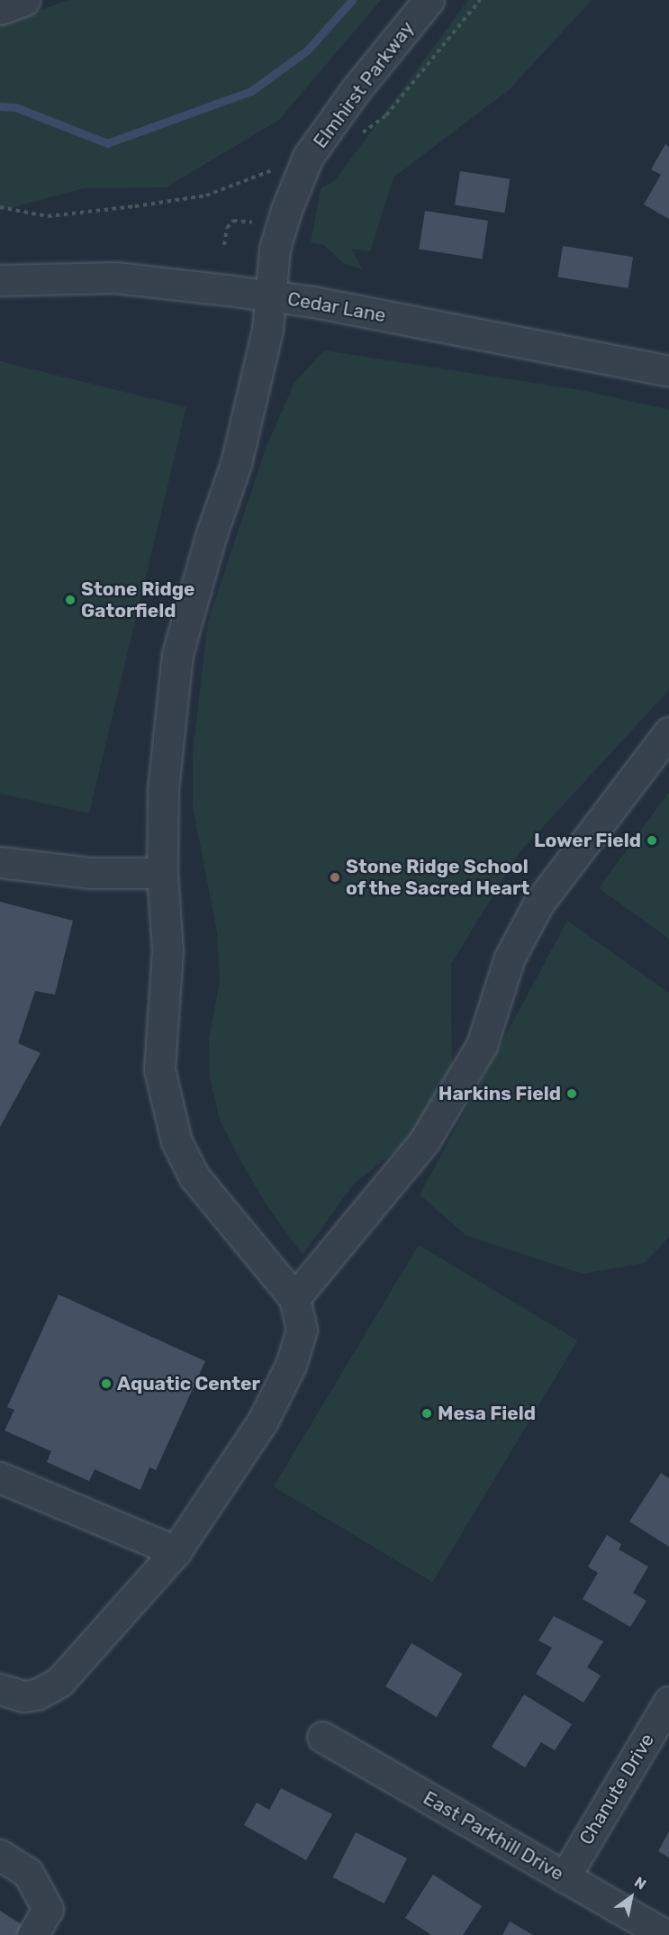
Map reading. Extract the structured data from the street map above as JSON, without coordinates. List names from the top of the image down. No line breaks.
{"streets":{"street":["Elmhirst Parkway","Cedar Lane","Chanute Drive","East Parkhill Drive"]},"crossings":[["Elmhirst Parkway","Cedar Lane"],["Chanute Drive","East Parkhill Drive"]],"places":["Stone Ridge Gatorfield","Lower Field","Stone Ridge School of the Sacred Heart","Harkins Field","Aquatic Center","Mesa Field"],"north":"top right"}
